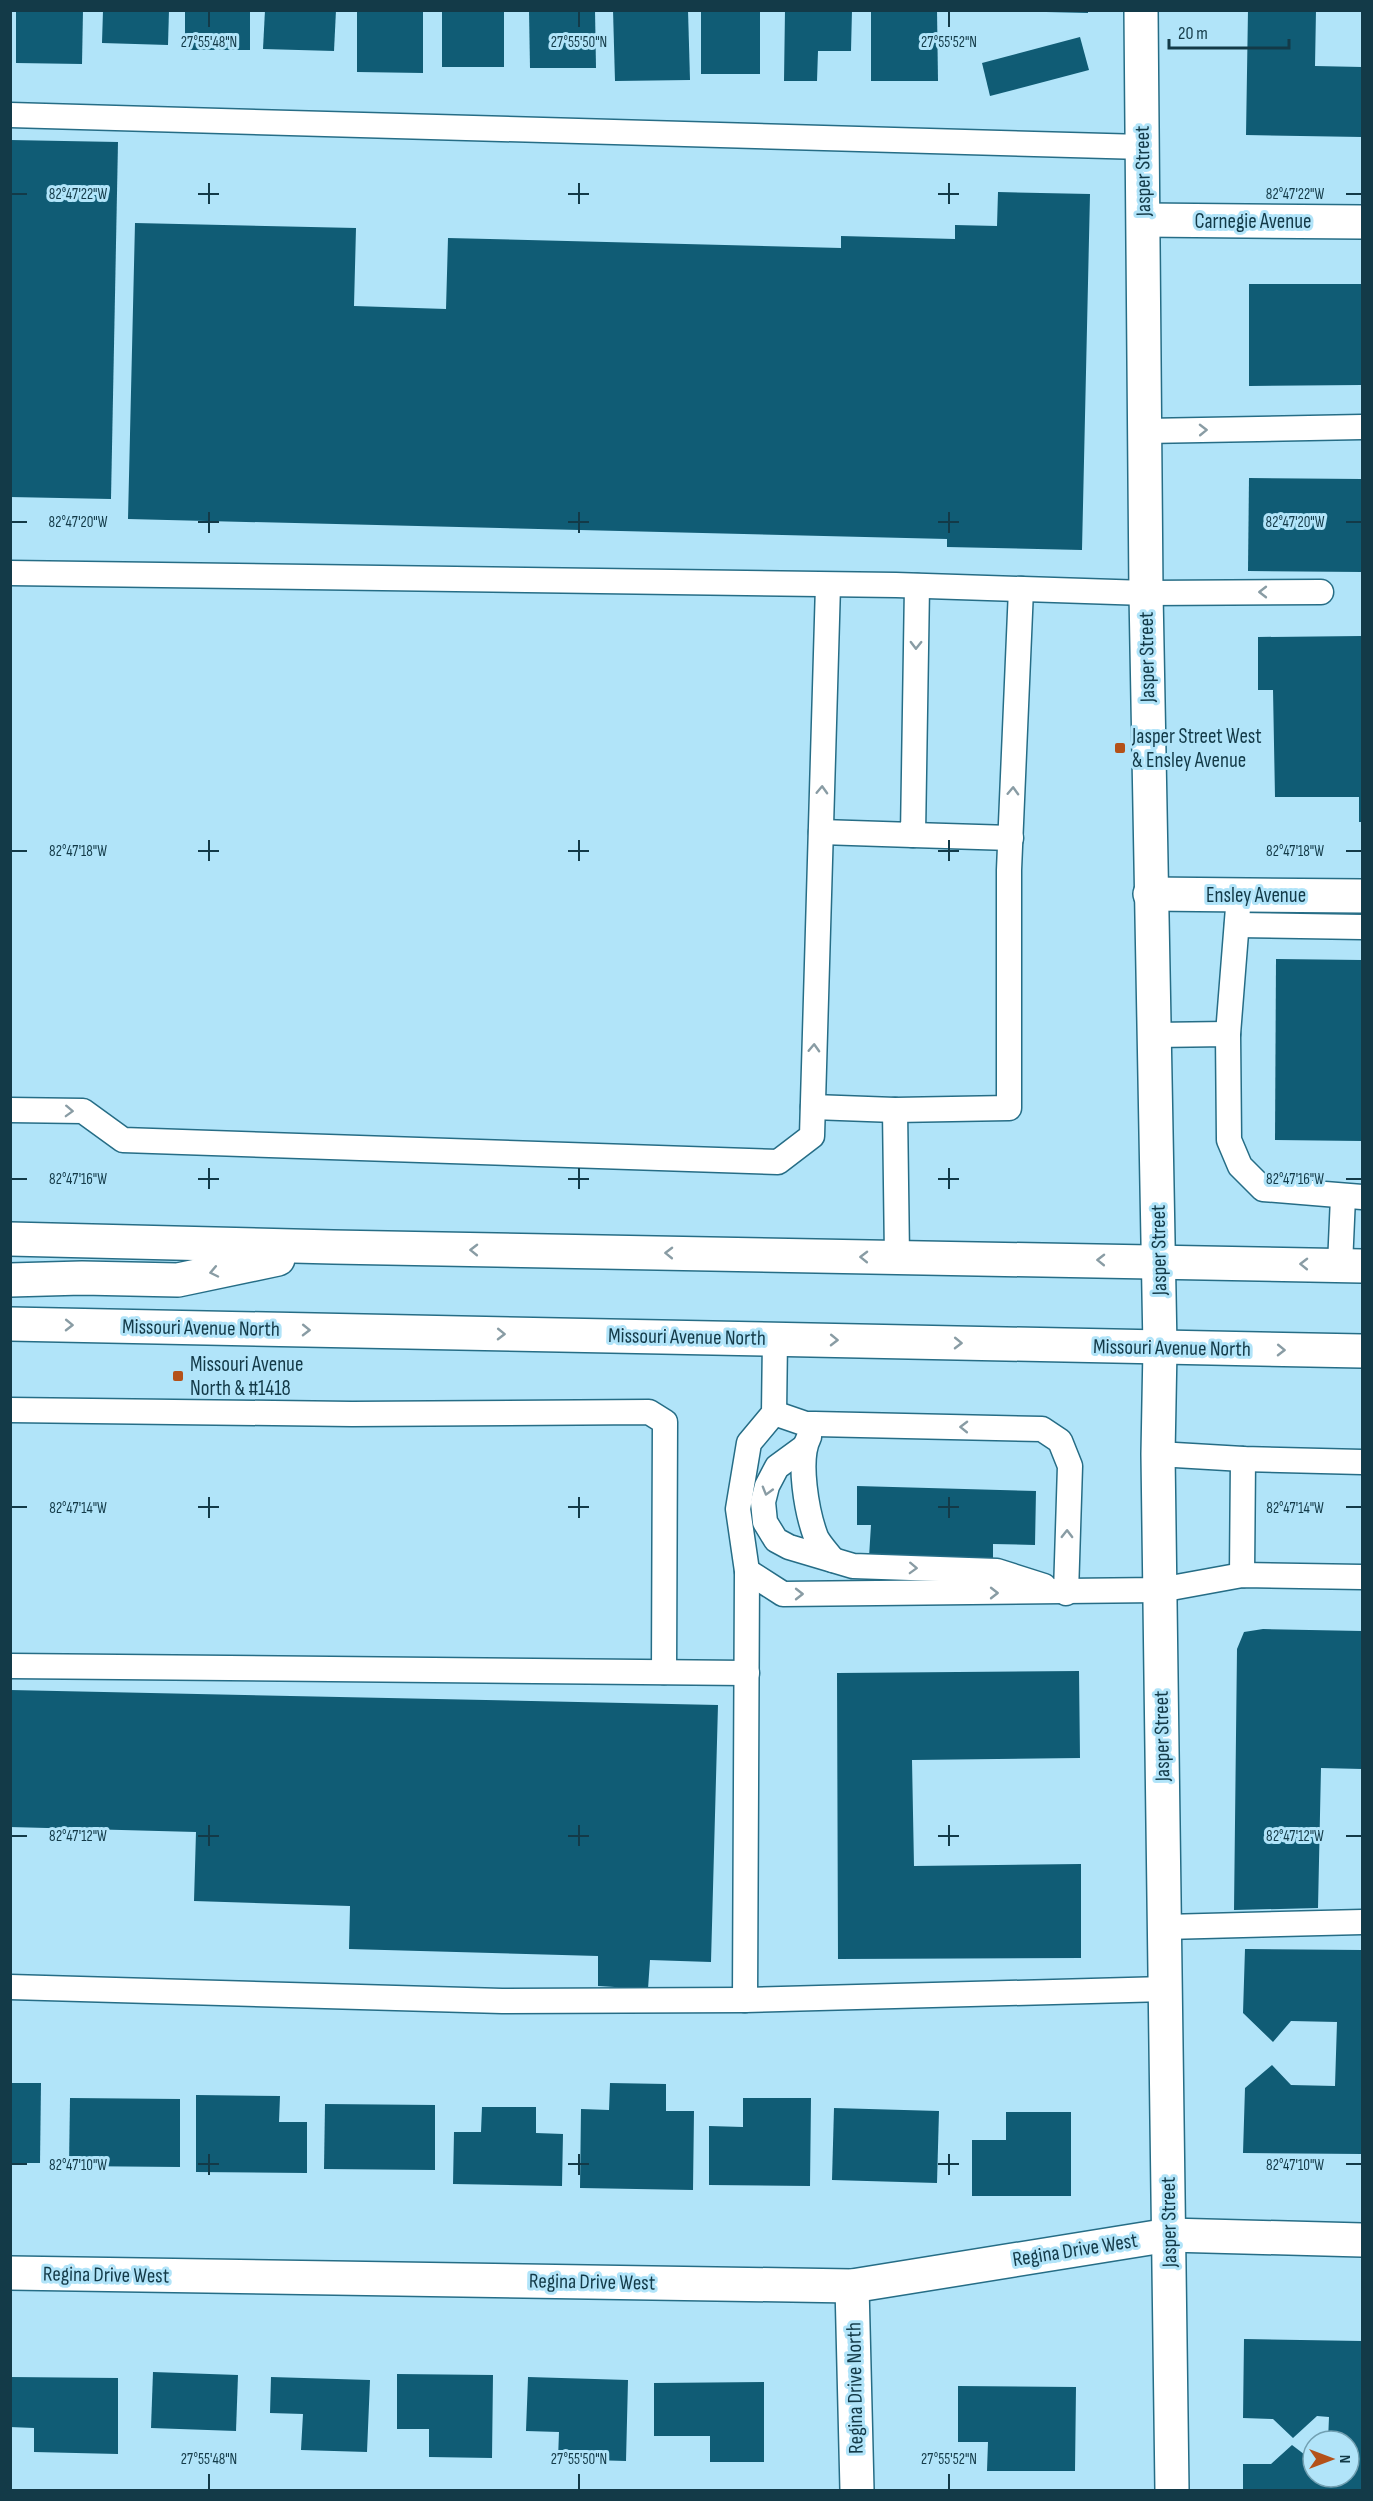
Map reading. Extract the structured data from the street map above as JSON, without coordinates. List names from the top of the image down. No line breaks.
{"streets":{"street":["Jasper Street","Carnegie Avenue","Ensley Avenue","Missouri Avenue North","Regina Drive West","Regina Drive North"]},"crossings":[["Jasper Street","Carnegie Avenue"],["Jasper Street","Ensley Avenue"],["Jasper Street","Missouri Avenue North"],["Jasper Street","Regina Drive West"],["Regina Drive West","Regina Drive North"]],"places":{"transit":["Jasper Street West & Ensley Avenue","Missouri Avenue North & #1418"]},"scale_bar":"20 m","north":"right","coordinates":["27°55'48\"N","27°55'50\"N","27°55'52\"N","82°47'22\"W","82°47'20\"W","82°47'18\"W","82°47'16\"W","82°47'14\"W","82°47'12\"W","82°47'10\"W"]}
